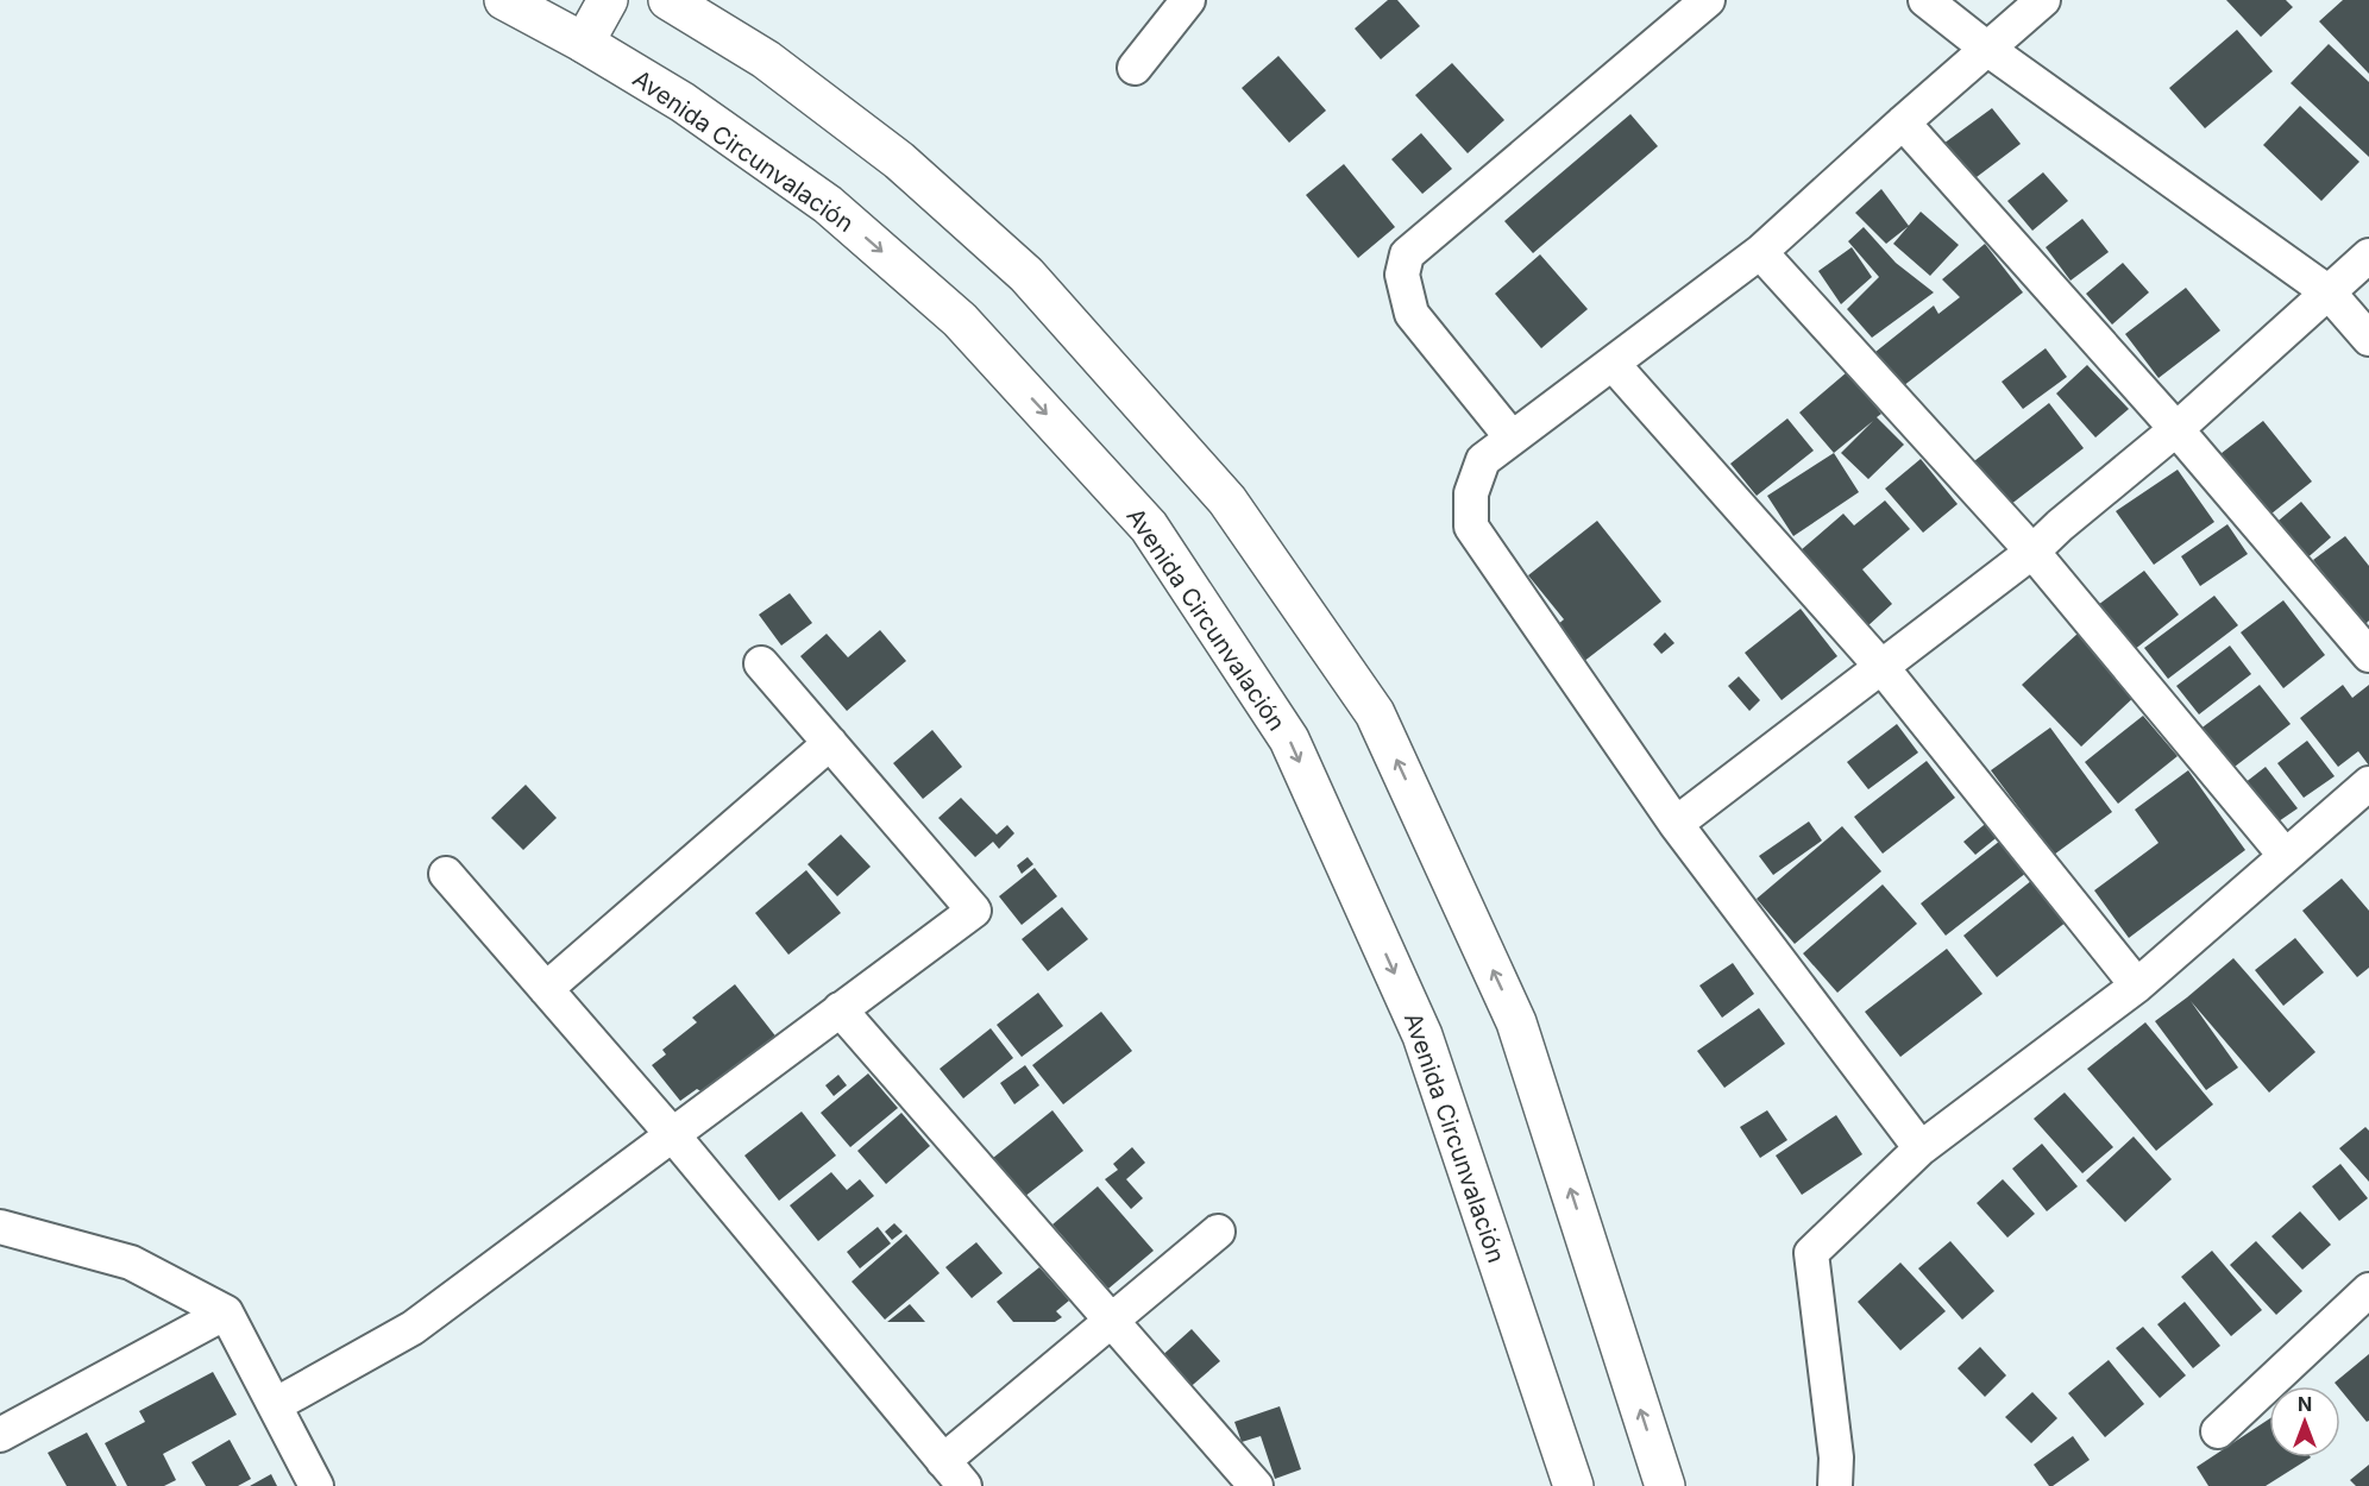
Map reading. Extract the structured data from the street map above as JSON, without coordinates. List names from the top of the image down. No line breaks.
{"streets":{"main road":["Avenida Circunvalación"]},"north":"top"}
